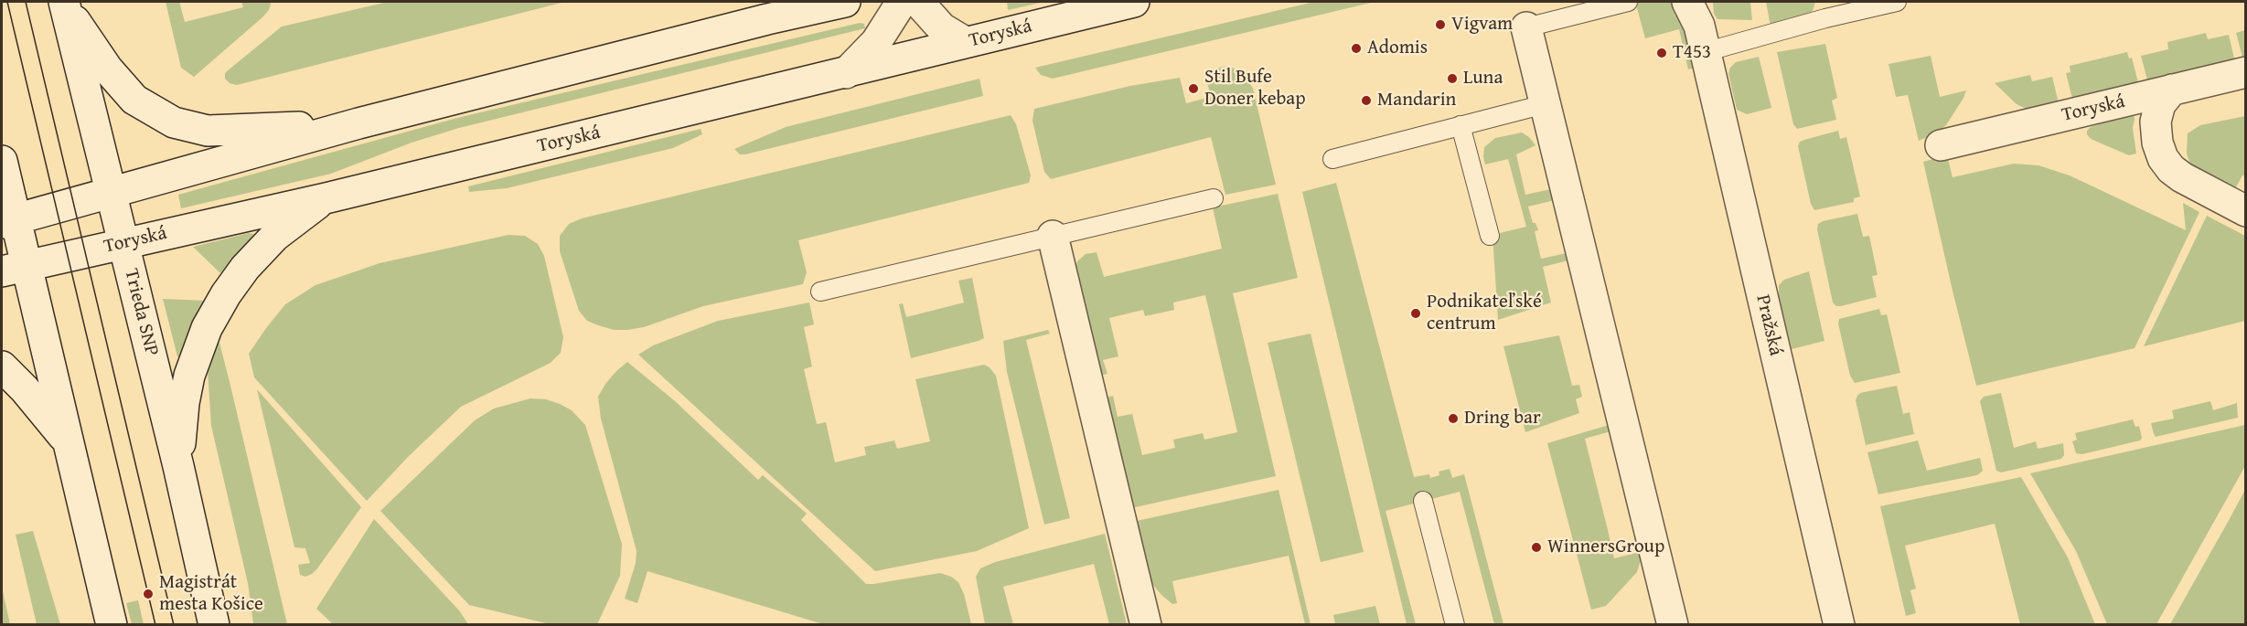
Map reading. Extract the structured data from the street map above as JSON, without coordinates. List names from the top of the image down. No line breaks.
{"streets":{"street":["Toryská","Trieda SNP","Pražská"]},"crossings":[["Toryská","Trieda SNP"]],"places":["Vigvam","Adomis","T453","Luna","Stil Bufe Doner kebap","Mandarin","Podnikateľské centrum","Dring bar","WinnersGroup","Magistrát mesta Košice"]}
